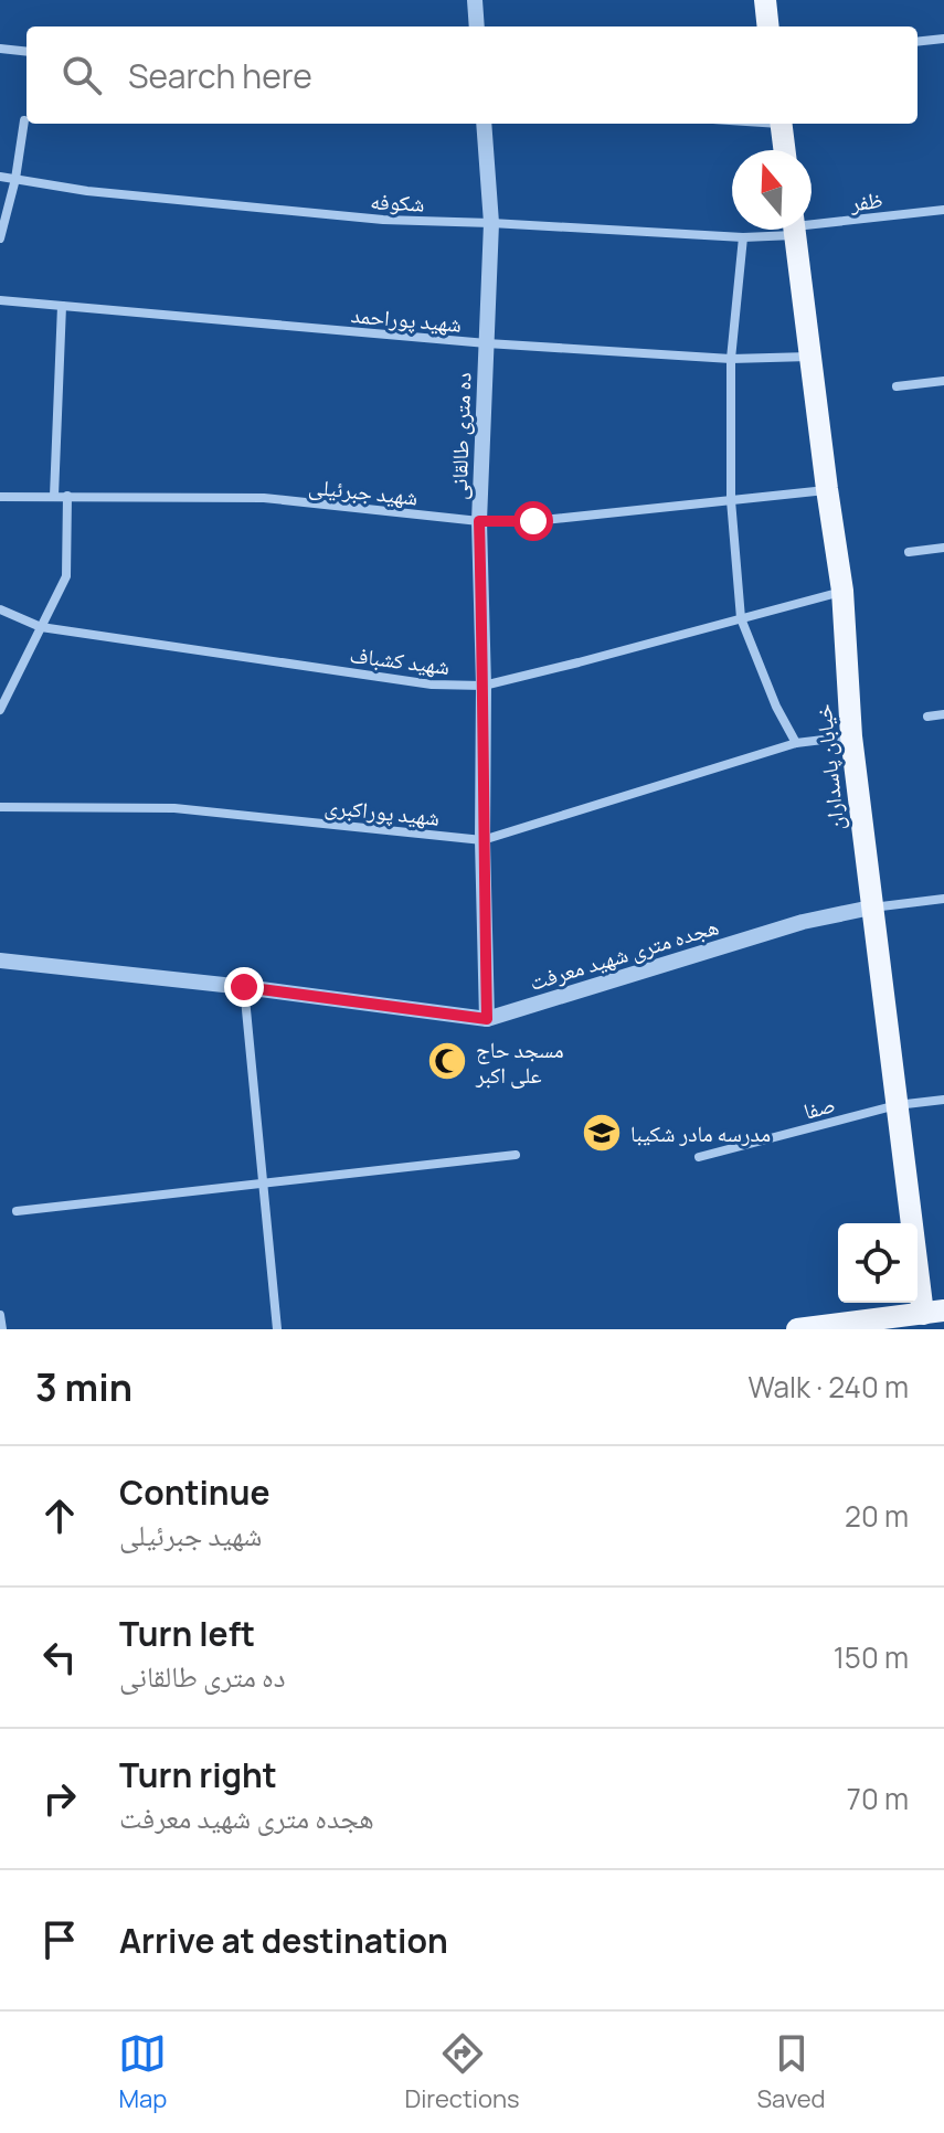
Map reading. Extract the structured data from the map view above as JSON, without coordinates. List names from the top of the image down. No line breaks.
{"streets":{"main road":["خیابان پاسداران"],"street":["ظفر","شکوفه","شهید پوراحمد","ده متری طالقانی","شهید جبرئیلی","شهید کشباف","شهید پوراکبری","هجده متری شهید معرفت","صفا"]},"crossings":[["شکوفه","ده متری طالقانی"],["شهید پوراحمد","ده متری طالقانی"],["شهید پوراحمد","خیابان پاسداران"],["ده متری طالقانی","شهید جبرئیلی"],["ده متری طالقانی","شهید کشباف"],["ده متری طالقانی","شهید پوراکبری"],["ده متری طالقانی","هجده متری شهید معرفت"],["شهید جبرئیلی","خیابان پاسداران"],["شهید کشباف","خیابان پاسداران"],["خیابان پاسداران","شهید پوراکبری"],["خیابان پاسداران","هجده متری شهید معرفت"],["خیابان پاسداران","صفا"]],"places":{"mosque":["مسجد حاج علی اکبر"],"school or university":["مدرسه مادر شکیبا"]},"north":"top","page":{"search":"Search here","heading":["3 min","Walk · 240 m"],"list":[["Continue","شهید جبرئیلی","20 m"],["Turn left","ده متری طالقانی","150 m"],["Turn right","هجده متری شهید معرفت","70 m"],"Arrive at destination"],"nav":["Map","Directions","Saved"]}}
